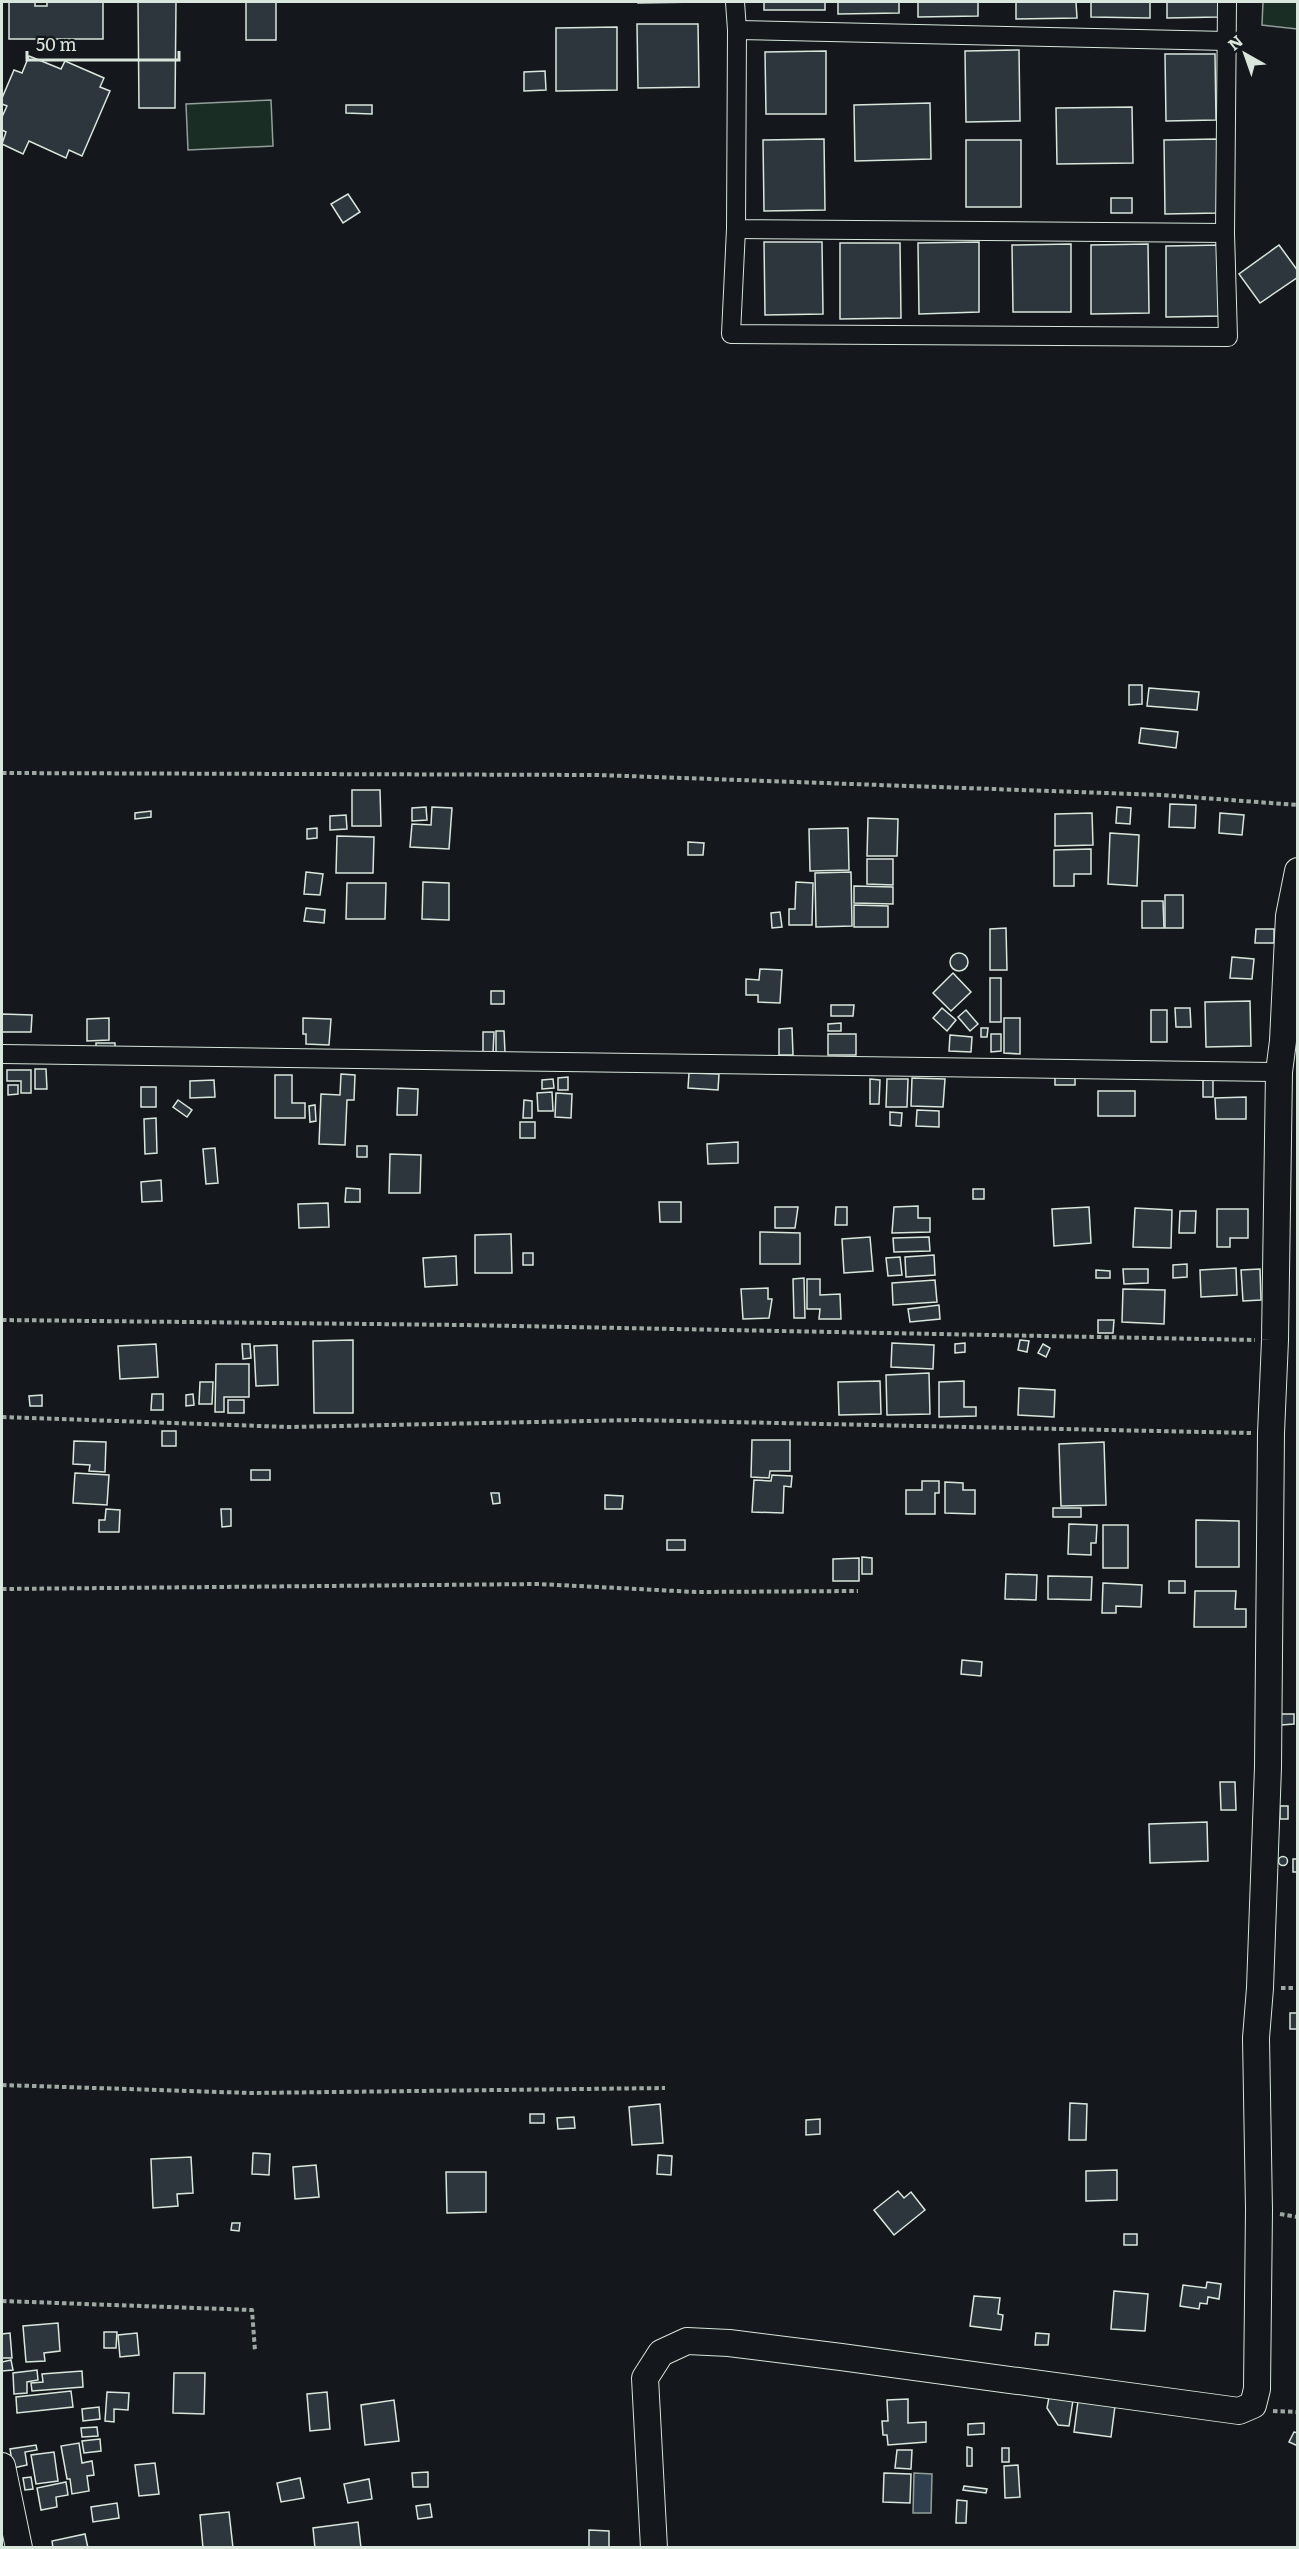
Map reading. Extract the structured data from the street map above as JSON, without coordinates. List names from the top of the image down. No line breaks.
{"scale_bar":"50 m","north":"top left"}
